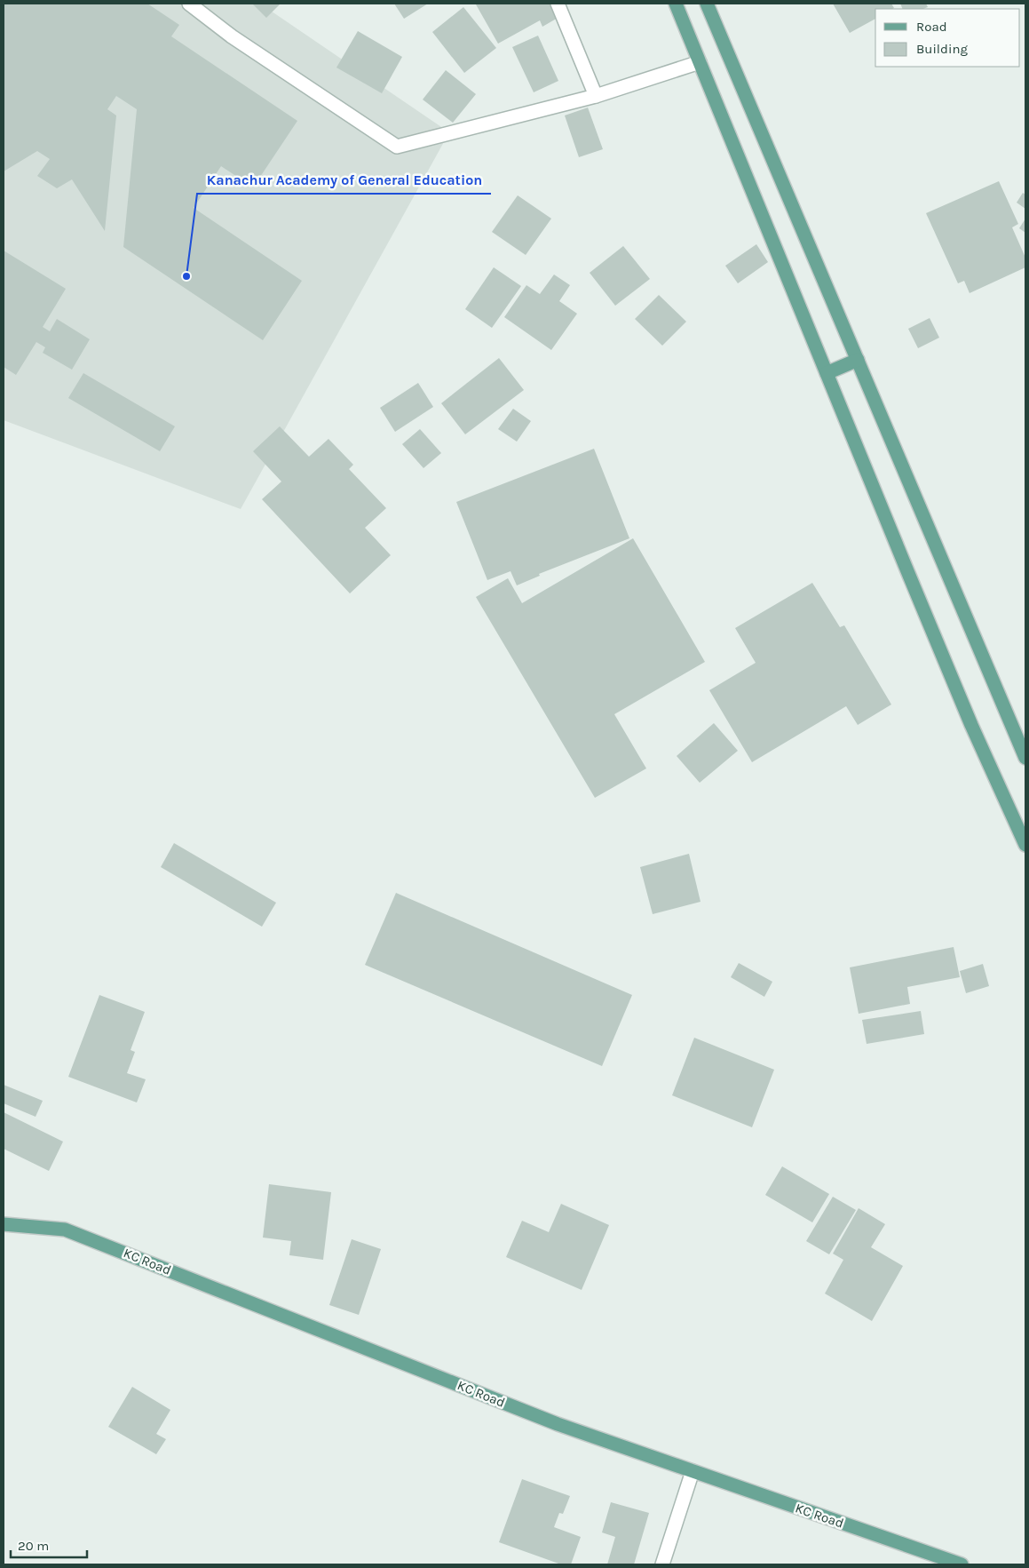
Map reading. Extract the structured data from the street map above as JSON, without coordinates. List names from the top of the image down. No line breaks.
{"streets":{"main road":["KC Road"]},"places":["Kanachur Academy of General Education"],"legend":["Road","Building"],"scale_bar":"20 m"}
